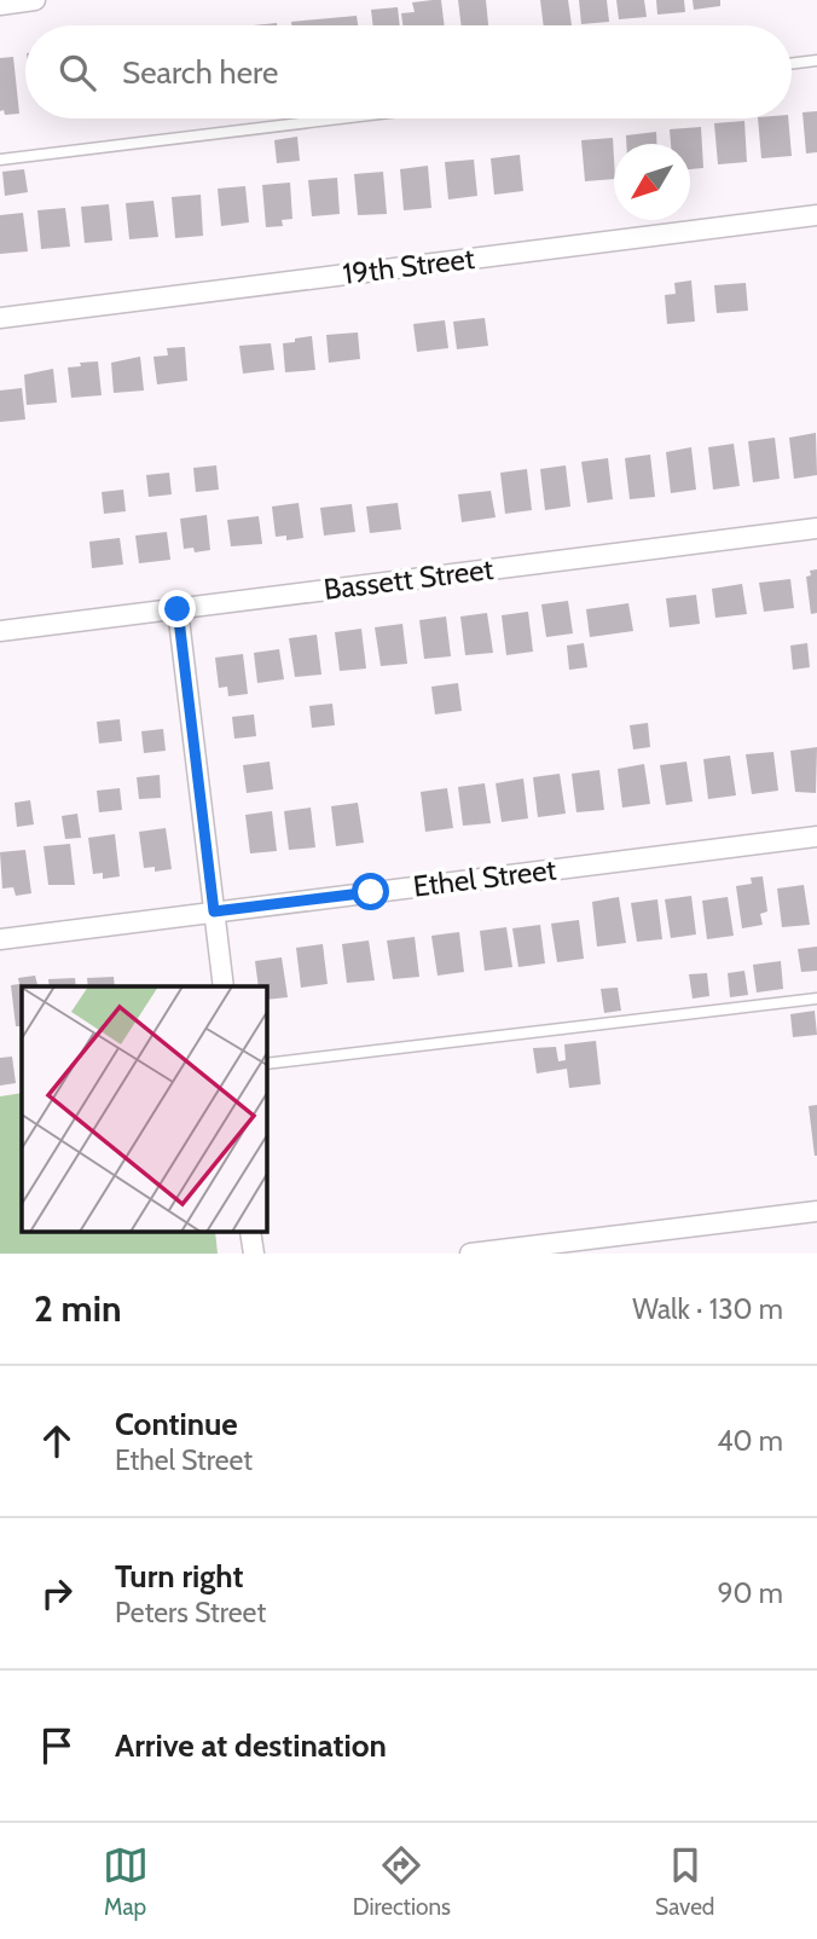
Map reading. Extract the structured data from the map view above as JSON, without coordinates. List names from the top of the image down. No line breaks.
{"streets":{"street":["19th Street","Bassett Street","Ethel Street"]},"north":"bottom left","page":{"search":"Search here","heading":["2 min","Walk · 130 m"],"list":[["Continue","Ethel Street","40 m"],["Turn right","Peters Street","90 m"],"Arrive at destination"],"nav":["Map","Directions","Saved"]}}
